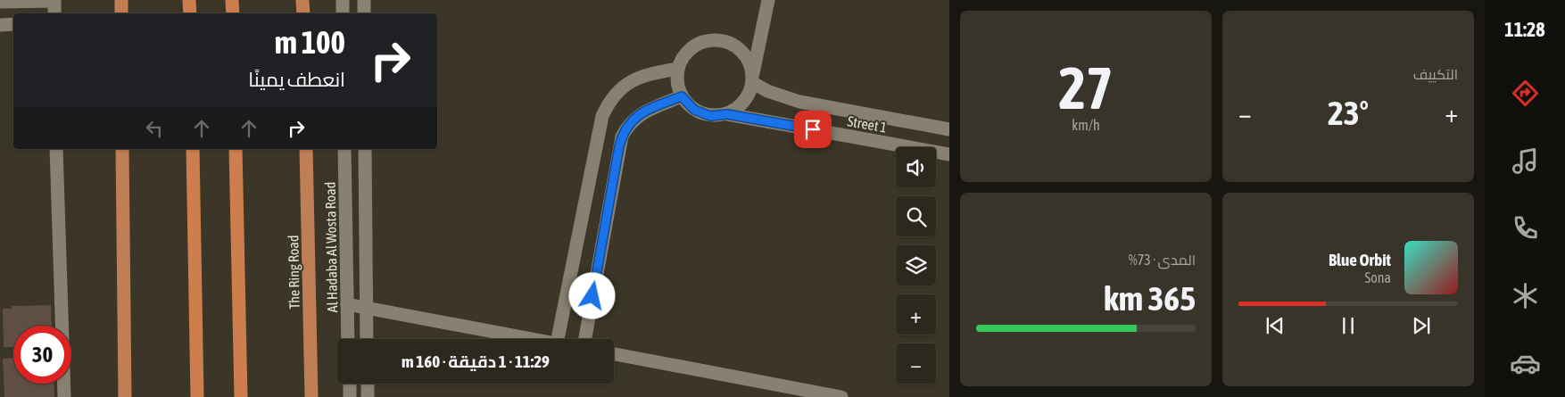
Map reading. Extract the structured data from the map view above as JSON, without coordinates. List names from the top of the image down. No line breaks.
{"streets":{"highway":["The Ring Road"],"street":["Street 1","Al Hadaba Al Wosta Road"]},"page":{"tabs":"11:28","tile":["التكييف",["27","km/h"],["المدى · 73%","365 km"]],"turn":["100 m","انعطف يمينًا"],"heat":["−","23°","+"],"map_buttons":["+","−"],"song":["Blue Orbit","Sona"],"limit":"30","trip":"11:29 · 1 دقيقة · 160 m"}}
